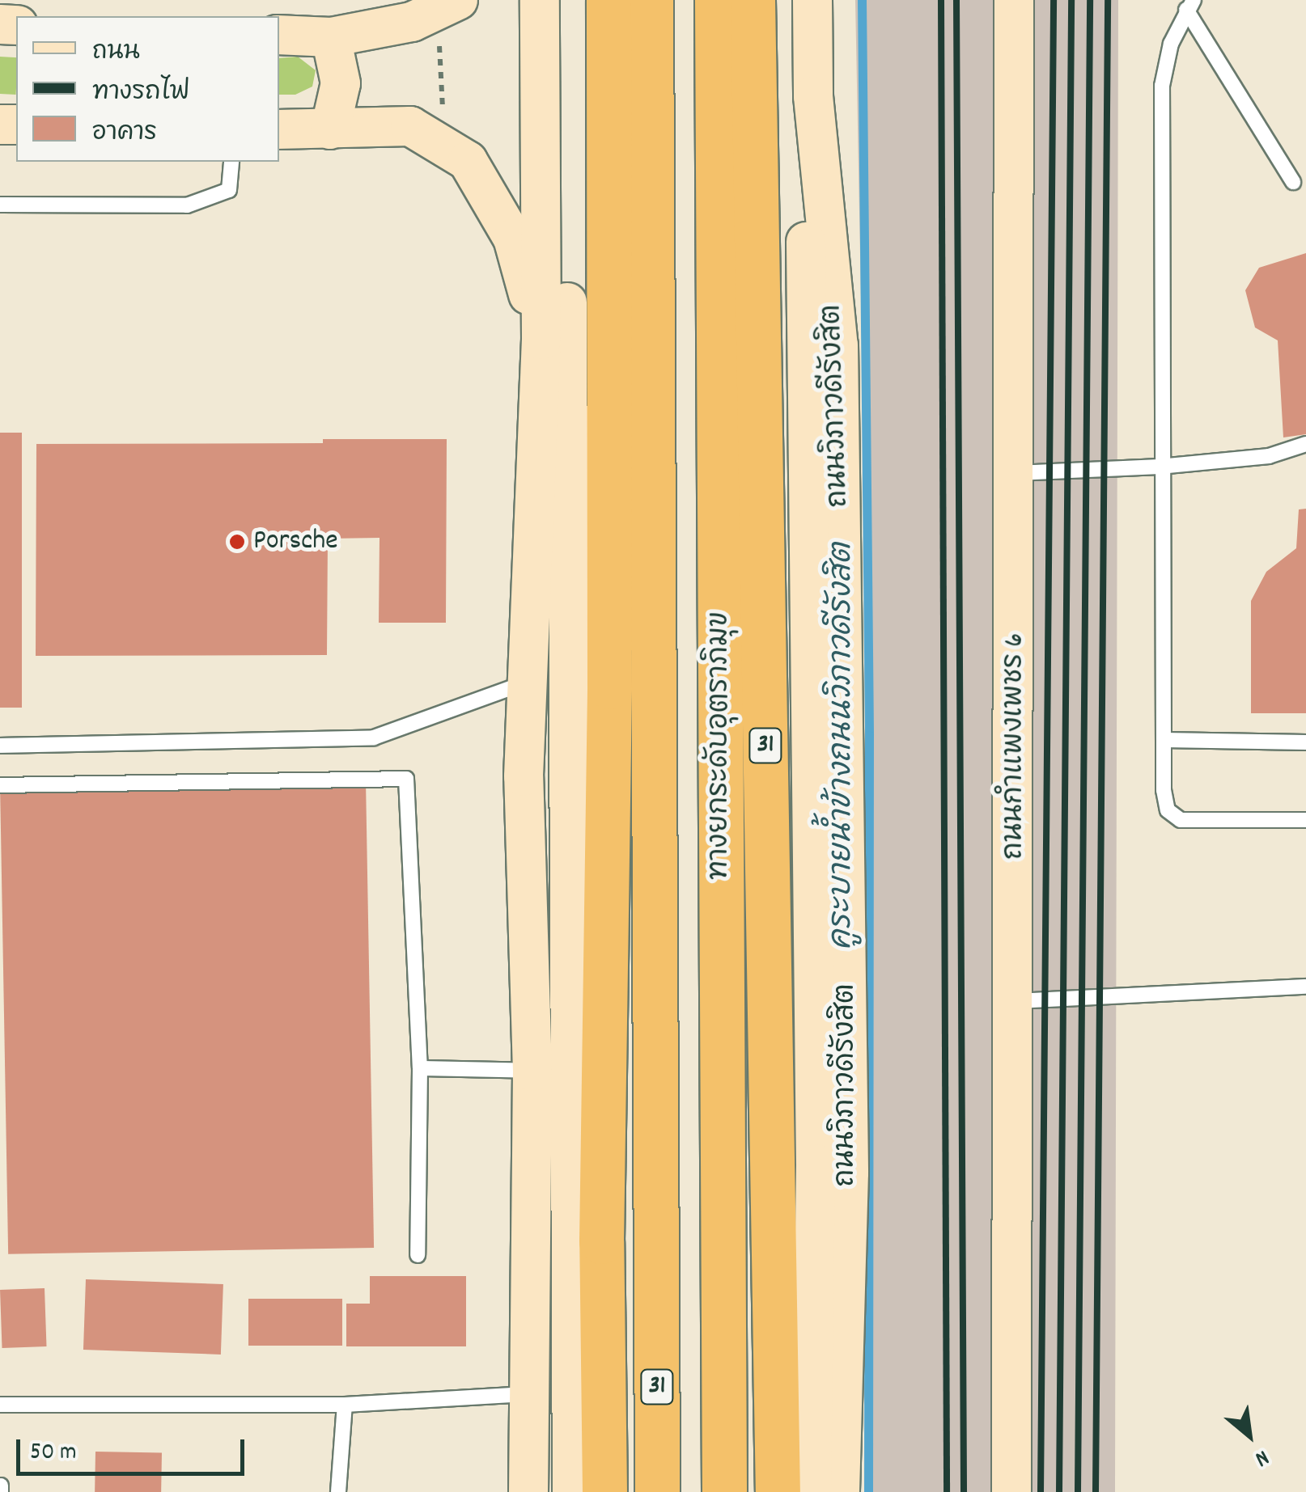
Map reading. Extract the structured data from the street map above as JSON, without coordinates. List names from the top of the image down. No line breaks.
{"streets":{"highway":["ทางยกระดับอุตราภิมุข","31"],"main road":["ถนนวิภาวดีรังสิต","ถนนกำแพงเพชร 6"]},"water":["คูระบายน้ำข้างถนนวิภาวดีรังสิต"],"places":["Porsche"],"legend":["ถนน","ทางรถไฟ","อาคาร"],"scale_bar":"50 m","north":"bottom right"}
